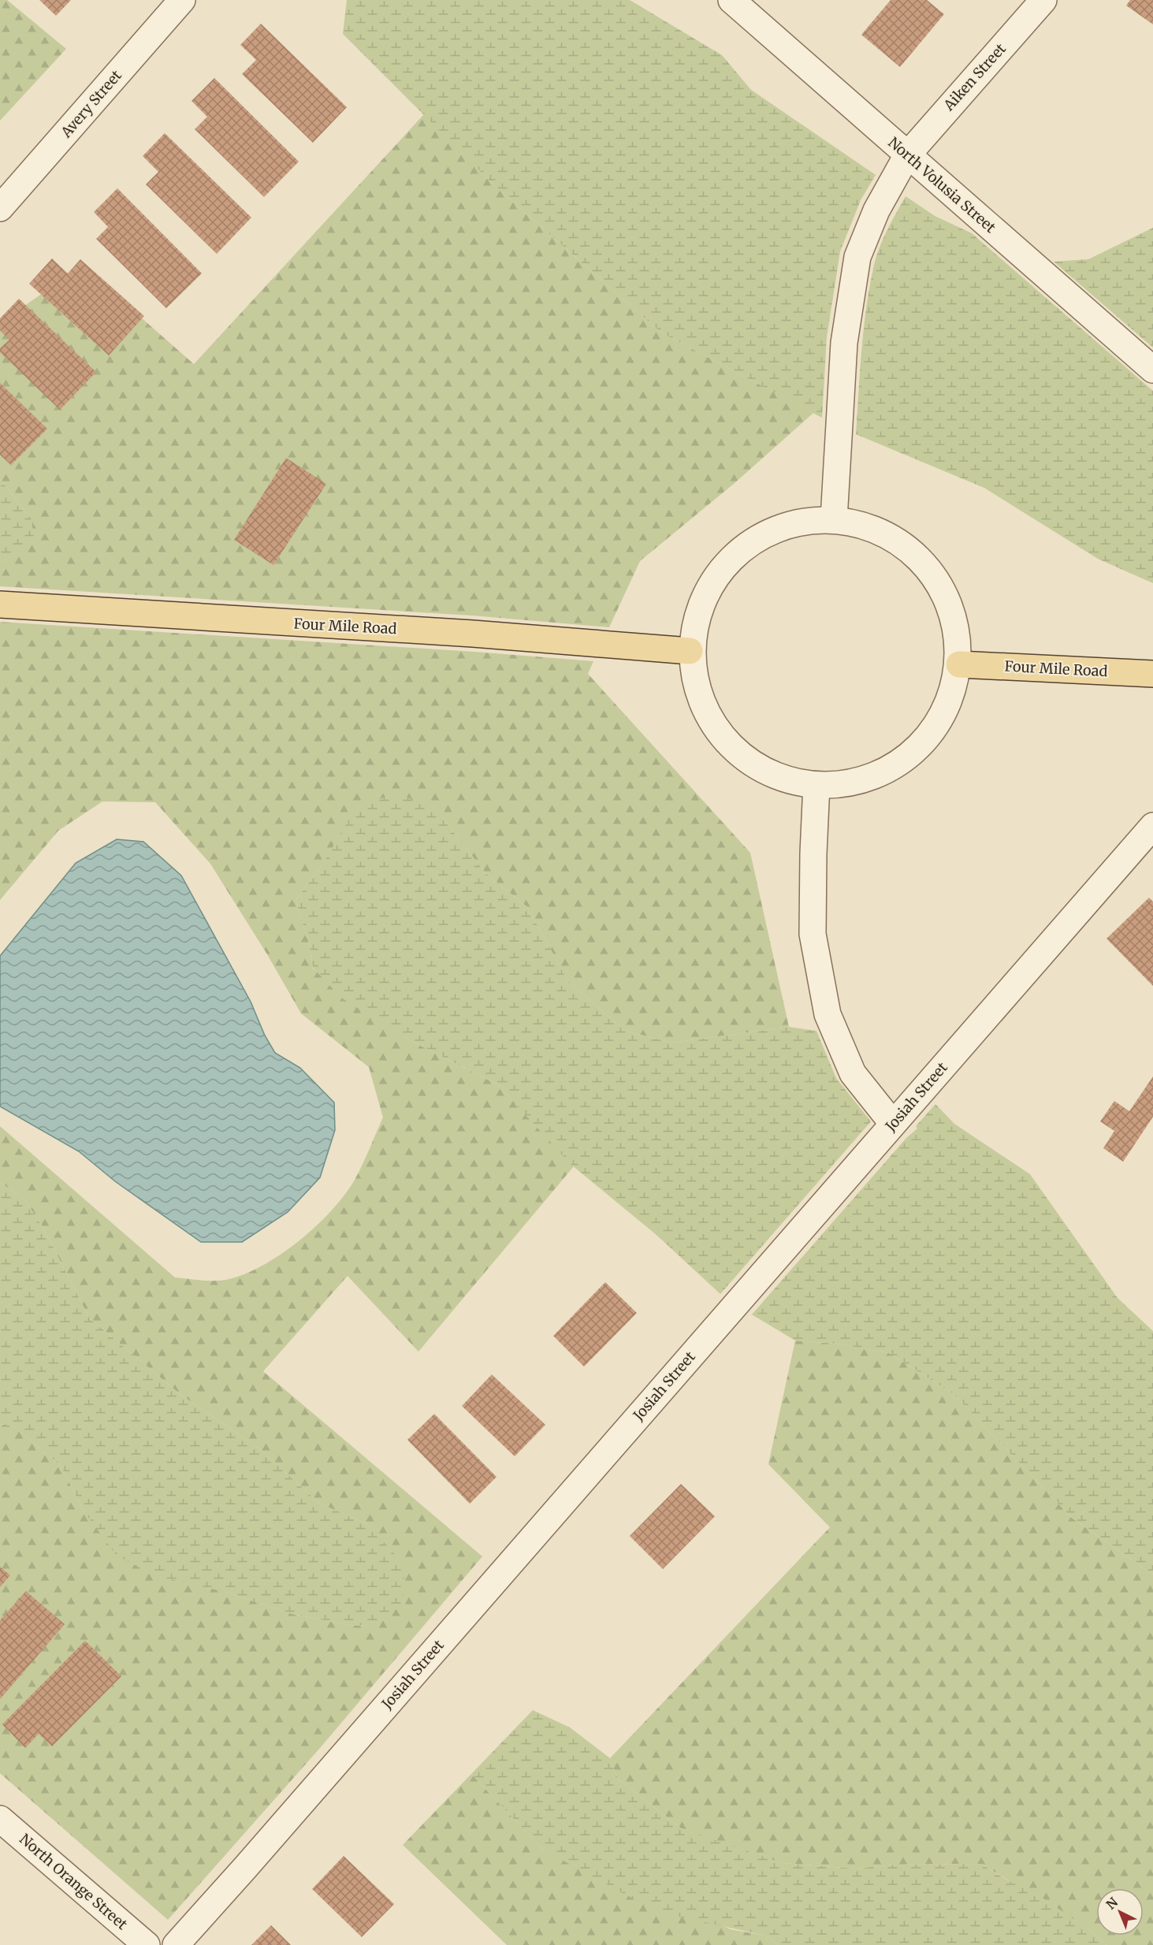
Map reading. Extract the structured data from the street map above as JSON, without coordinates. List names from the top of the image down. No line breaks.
{"streets":{"main road":["Four Mile Road"],"street":["Aiken Street","Avery Street","North Volusia Street","Josiah Street","North Orange Street"]},"crossings":[["Aiken Street","North Volusia Street"]],"north":"top left"}
